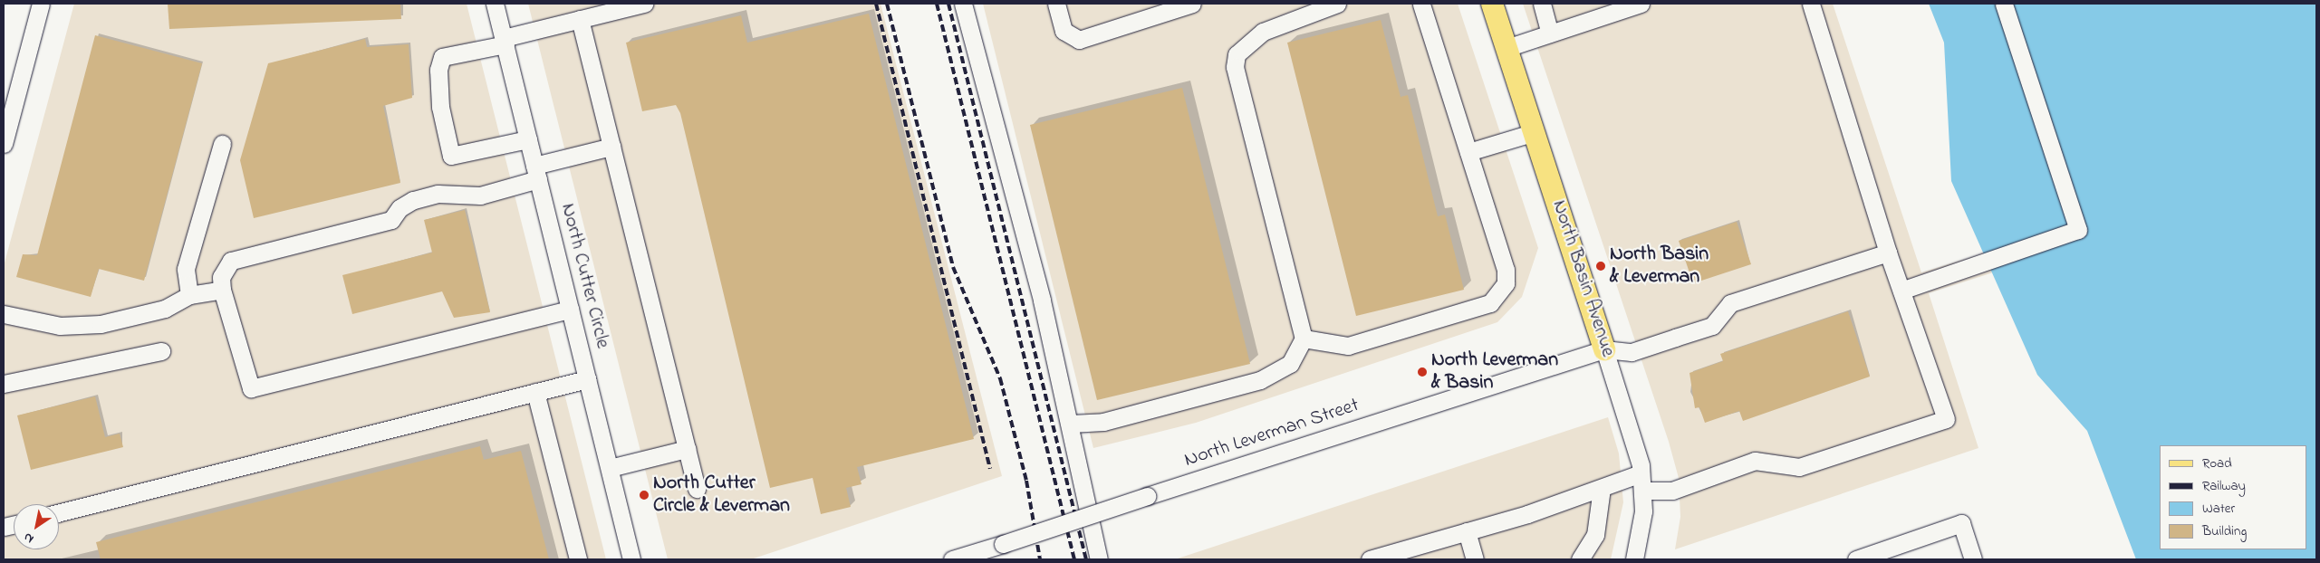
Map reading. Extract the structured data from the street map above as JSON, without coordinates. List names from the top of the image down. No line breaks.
{"streets":{"main road":["North Basin Avenue"],"street":["North Cutter Circle","North Leverman Street"]},"crossings":[["North Basin Avenue","North Leverman Street"]],"places":["North Basin & Leverman","North Leverman & Basin","North Cutter Circle & Leverman"],"legend":["Road","Railway","Water","Building"],"north":"bottom left"}
